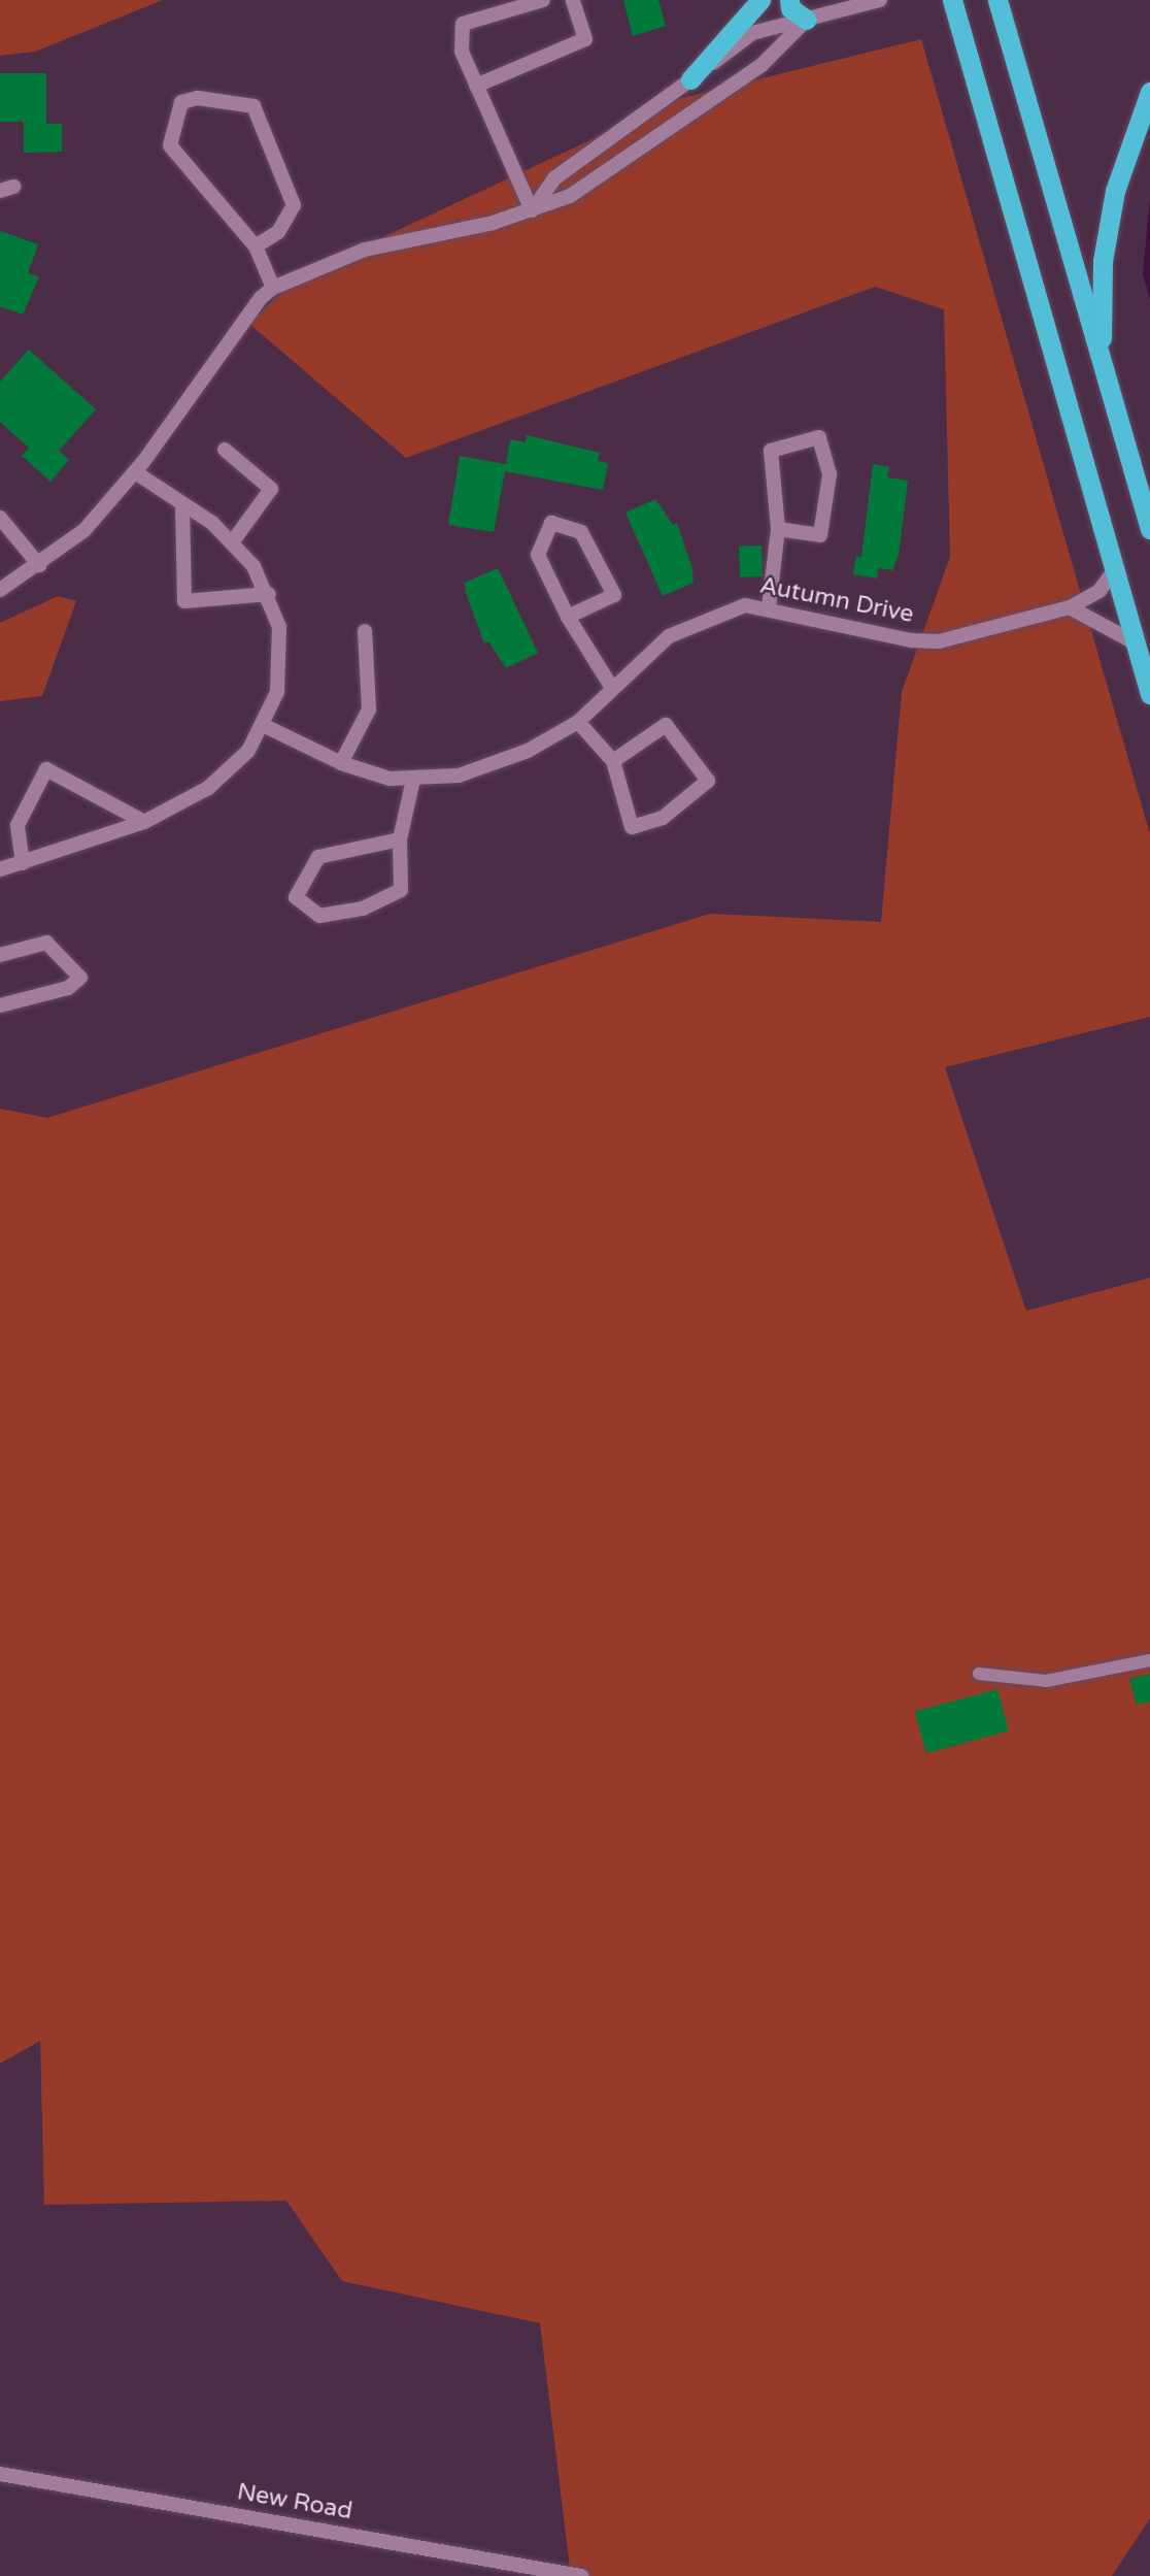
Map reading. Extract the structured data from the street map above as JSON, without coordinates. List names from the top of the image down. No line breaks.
{"streets":{"street":["Autumn Drive","New Road"]}}
